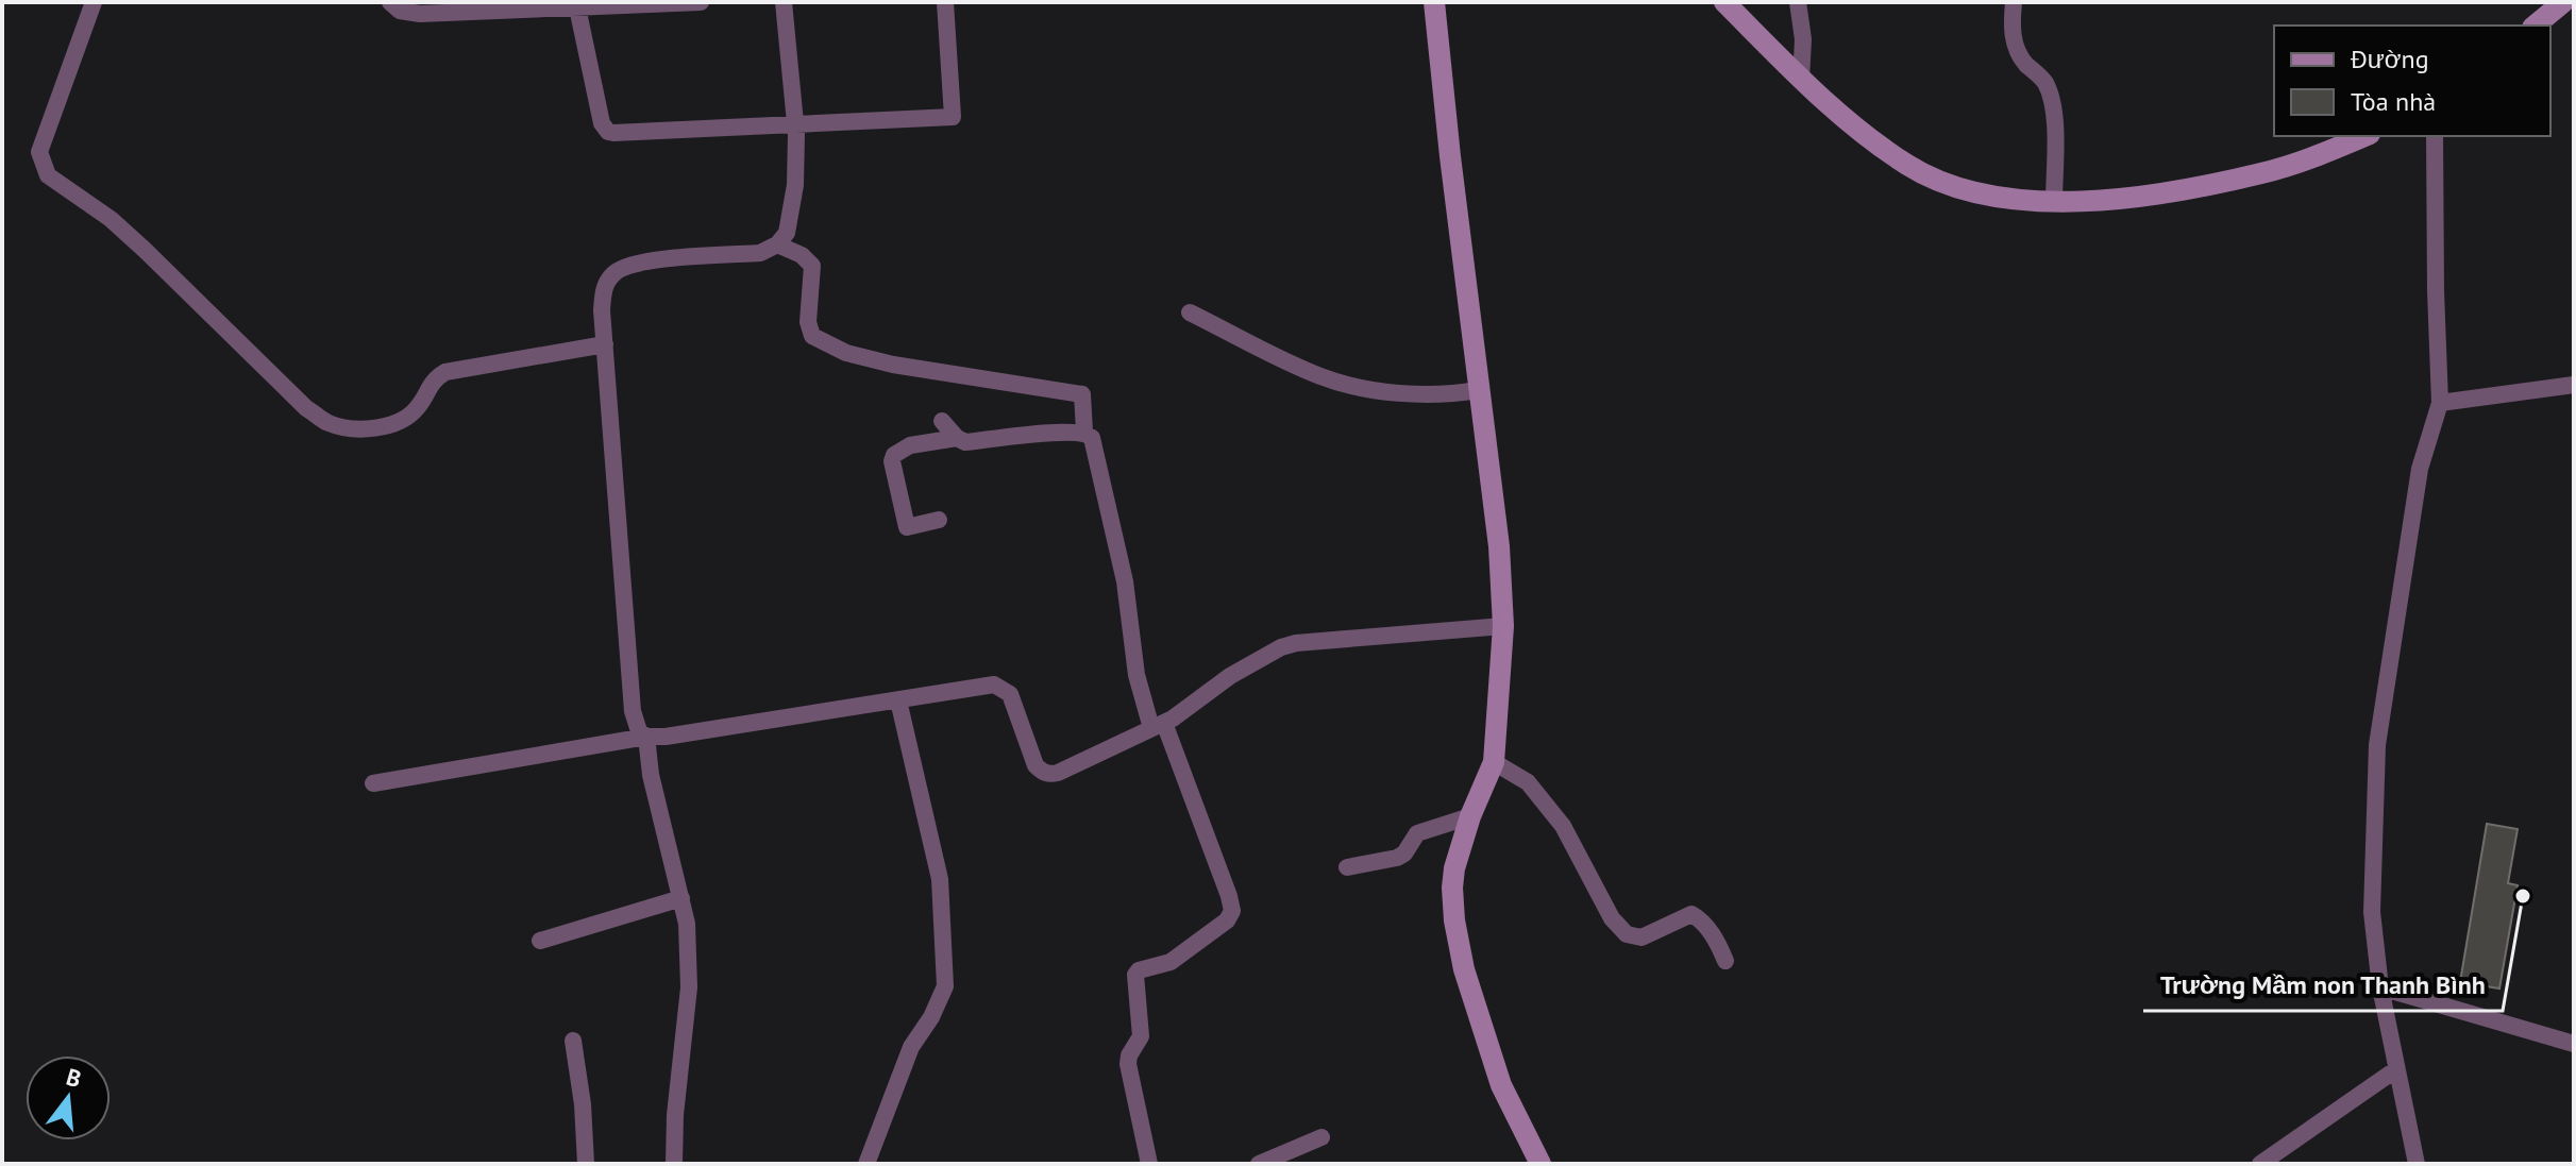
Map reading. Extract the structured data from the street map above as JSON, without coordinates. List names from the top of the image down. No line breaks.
{"places":["Trường Mầm non Thanh Bình"],"legend":["Đường","Tòa nhà"],"north":"top"}
